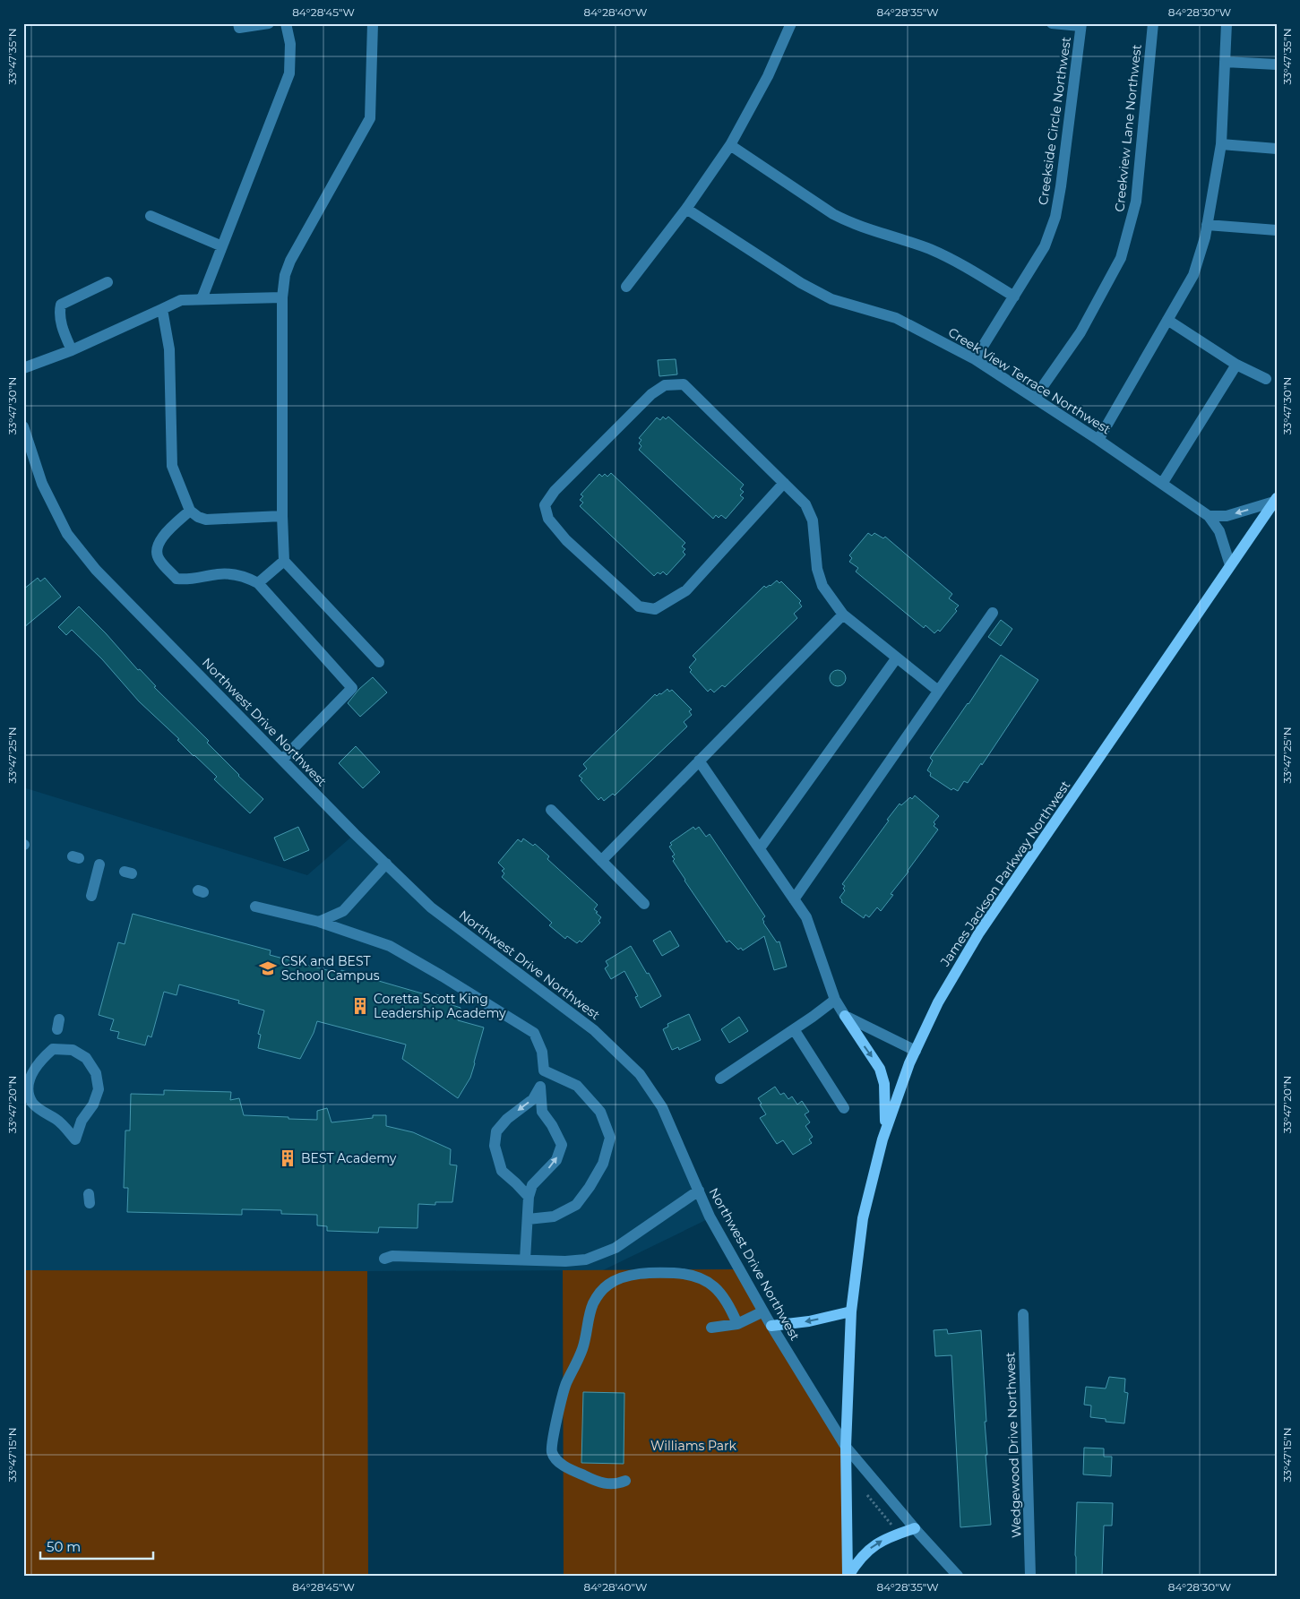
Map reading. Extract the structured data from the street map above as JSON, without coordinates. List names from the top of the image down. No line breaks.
{"streets":{"main road":["James Jackson Parkway Northwest"],"street":["Creekside Circle Northwest","Creekview Lane Northwest","Creek View Terrace Northwest","Northwest Drive Northwest","Wedgewood Drive Northwest"]},"crossings":[["Creekside Circle Northwest","Creek View Terrace Northwest"],["Creekview Lane Northwest","Creek View Terrace Northwest"],["Creek View Terrace Northwest","James Jackson Parkway Northwest"],["Northwest Drive Northwest","James Jackson Parkway Northwest"]],"parks":["Williams Park"],"places":{"school or university":["CSK and BEST School Campus"],"building":["Coretta Scott King Leadership Academy","BEST Academy"]},"scale_bar":"50 m","coordinates":["84°28'45\"W","84°28'40\"W","84°28'35\"W","84°28'30\"W","33°47'35\"N","33°47'30\"N","33°47'25\"N","33°47'20\"N","33°47'15\"N"]}
